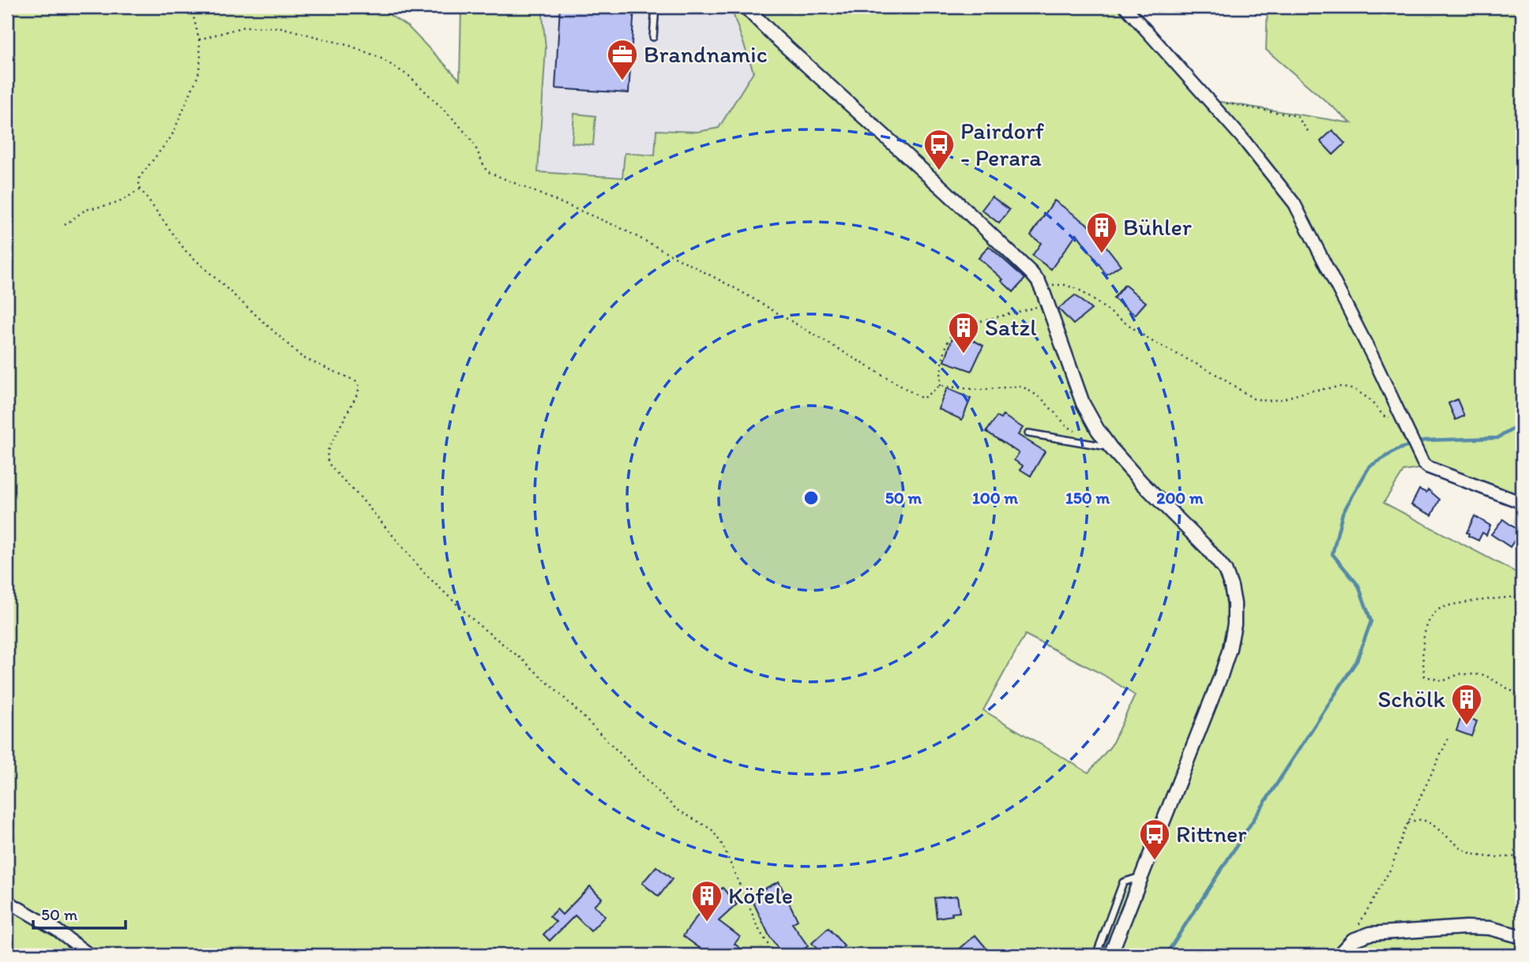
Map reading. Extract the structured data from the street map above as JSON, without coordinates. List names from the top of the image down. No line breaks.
{"places":{"office":["Brandnamic"],"bus stop":["Pairdorf - Perara","Rittner"],"building":["Bühler","Satzl","Schölk","Köfele"]},"scale_bar":"50 m","rings":["50 m","100 m","150 m","200 m"]}
